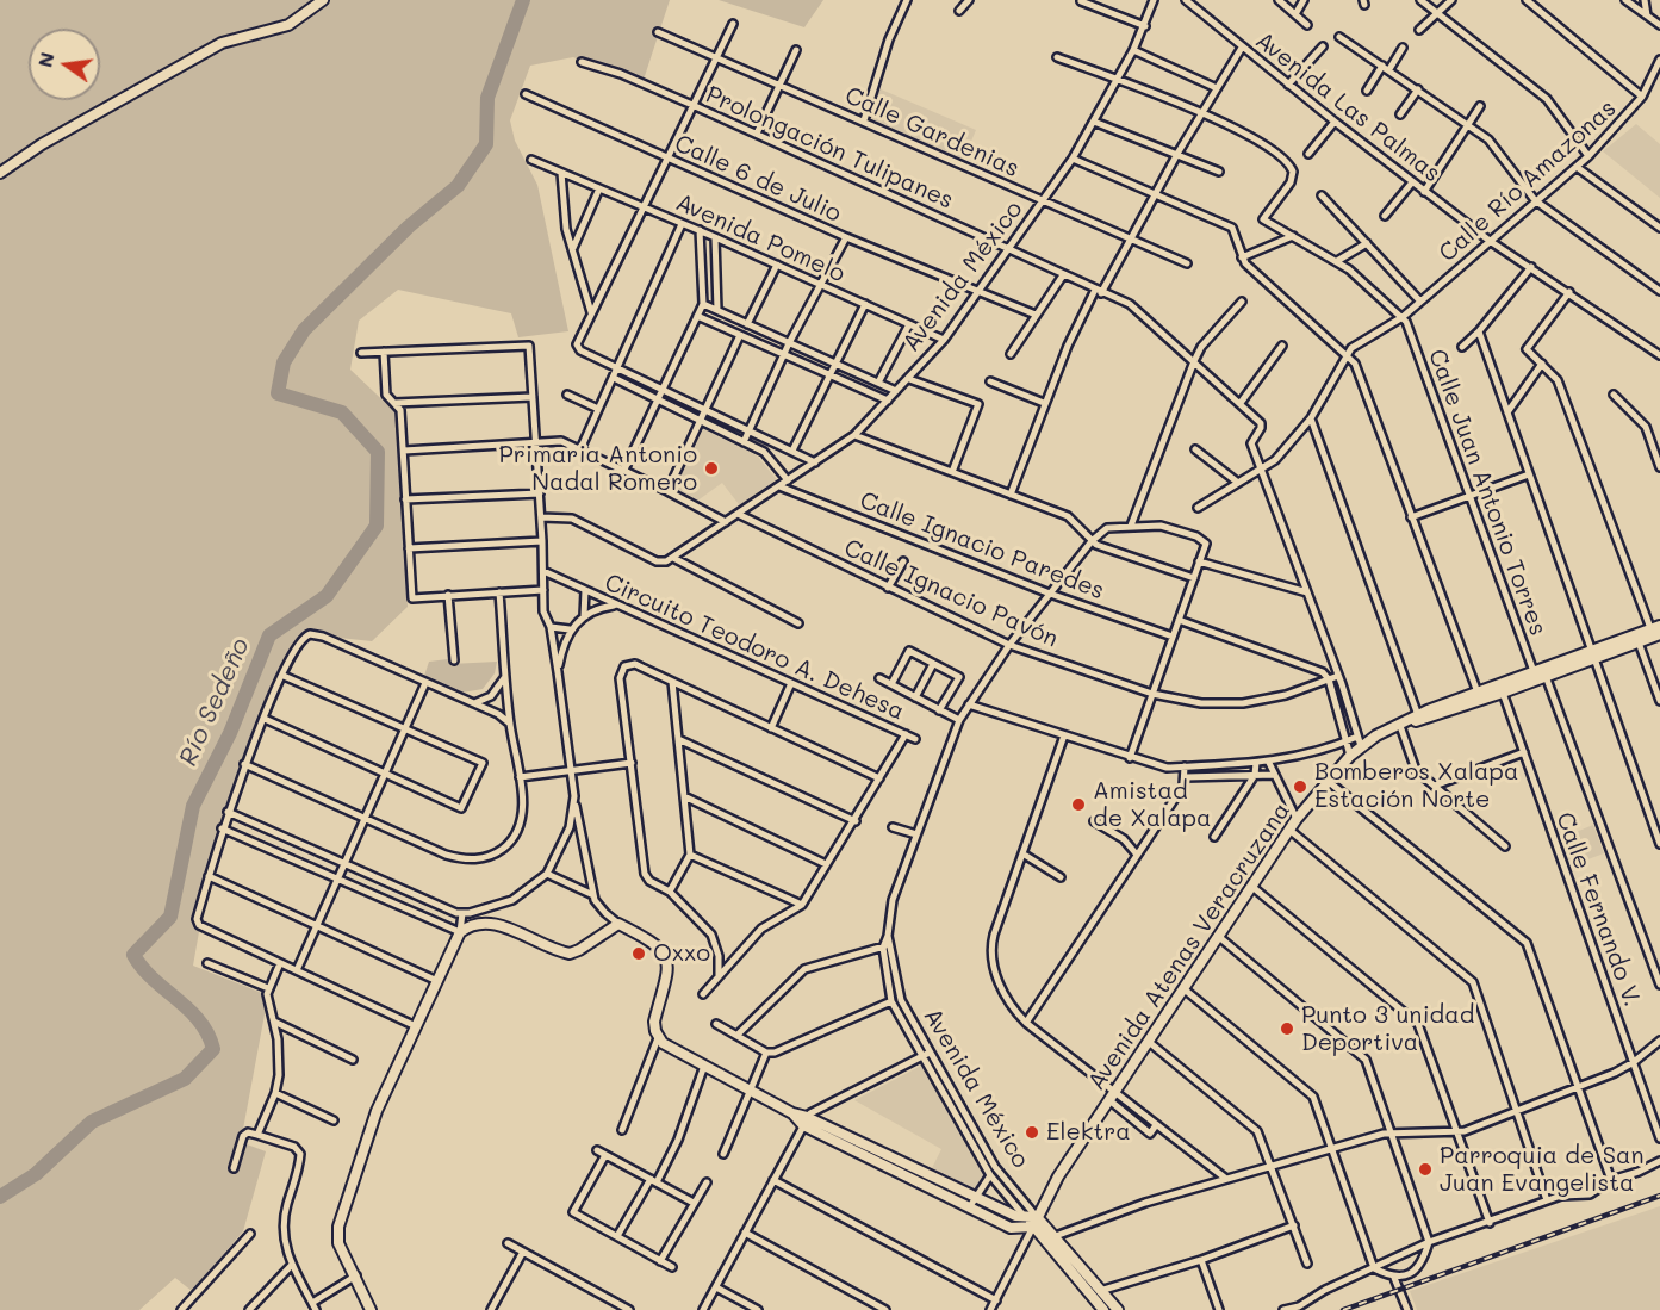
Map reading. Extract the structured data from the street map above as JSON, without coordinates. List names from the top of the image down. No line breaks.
{"streets":{"main road":["Avenida México","Avenida Atenas Veracruzana"],"street":["Avenida Las Palmas","Calle Gardenias","Prolongación Tulipanes","Calle 6 de Julio","Calle Río Amazonas","Avenida Pomelo","Calle Juan Antonio Torres","Calle Ignacio Paredes","Calle Ignacio Pavón","Circuito Teodoro A. Dehesa","Calle Fernando V."]},"crossings":[["Avenida Las Palmas","Calle Río Amazonas"],["Calle Gardenias","Avenida México"],["Prolongación Tulipanes","Avenida México"],["Calle 6 de Julio","Avenida México"],["Calle Río Amazonas","Calle Juan Antonio Torres"],["Avenida Pomelo","Avenida México"],["Avenida México","Calle Ignacio Paredes"],["Avenida México","Calle Ignacio Pavón"],["Avenida México","Avenida Atenas Veracruzana"],["Calle Juan Antonio Torres","Avenida Atenas Veracruzana"],["Calle Fernando V.","Avenida Atenas Veracruzana"]],"water":["Río Sedeño"],"places":["Primaria Antonio Nadal Romero","Bomberos Xalapa Estación Norte","Amistad de Xalapa","Oxxo","Punto 3 unidad Deportiva","Elektra","Parroquia de San Juan Evangelista"],"north":"left"}
